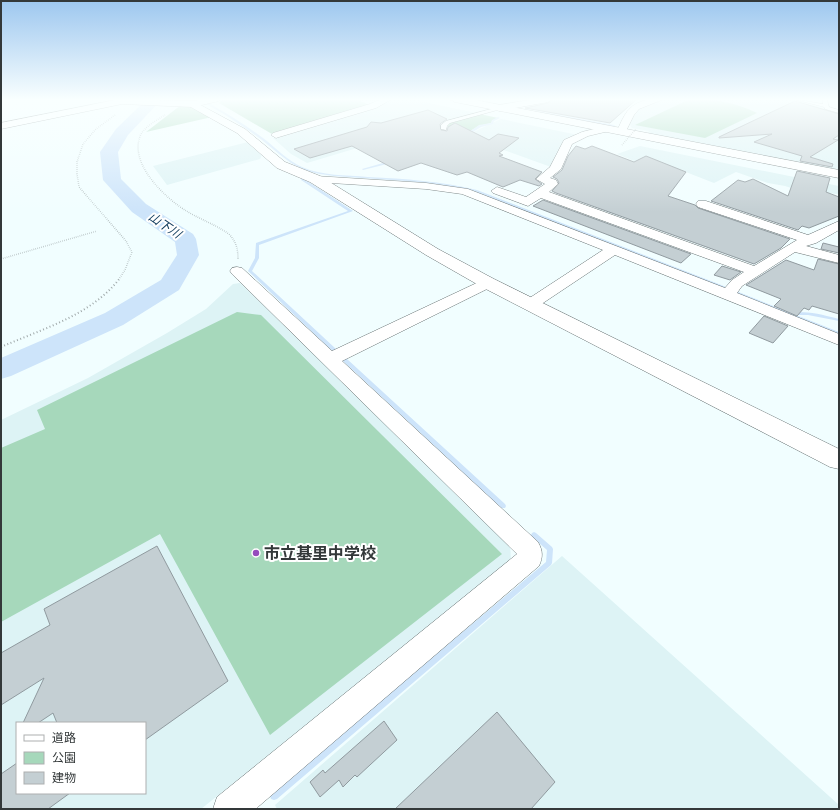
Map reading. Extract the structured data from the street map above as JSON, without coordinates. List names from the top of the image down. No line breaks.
{"water":["山下川"],"places":["市立基里中学校"],"legend":["道路","公園","建物"]}
